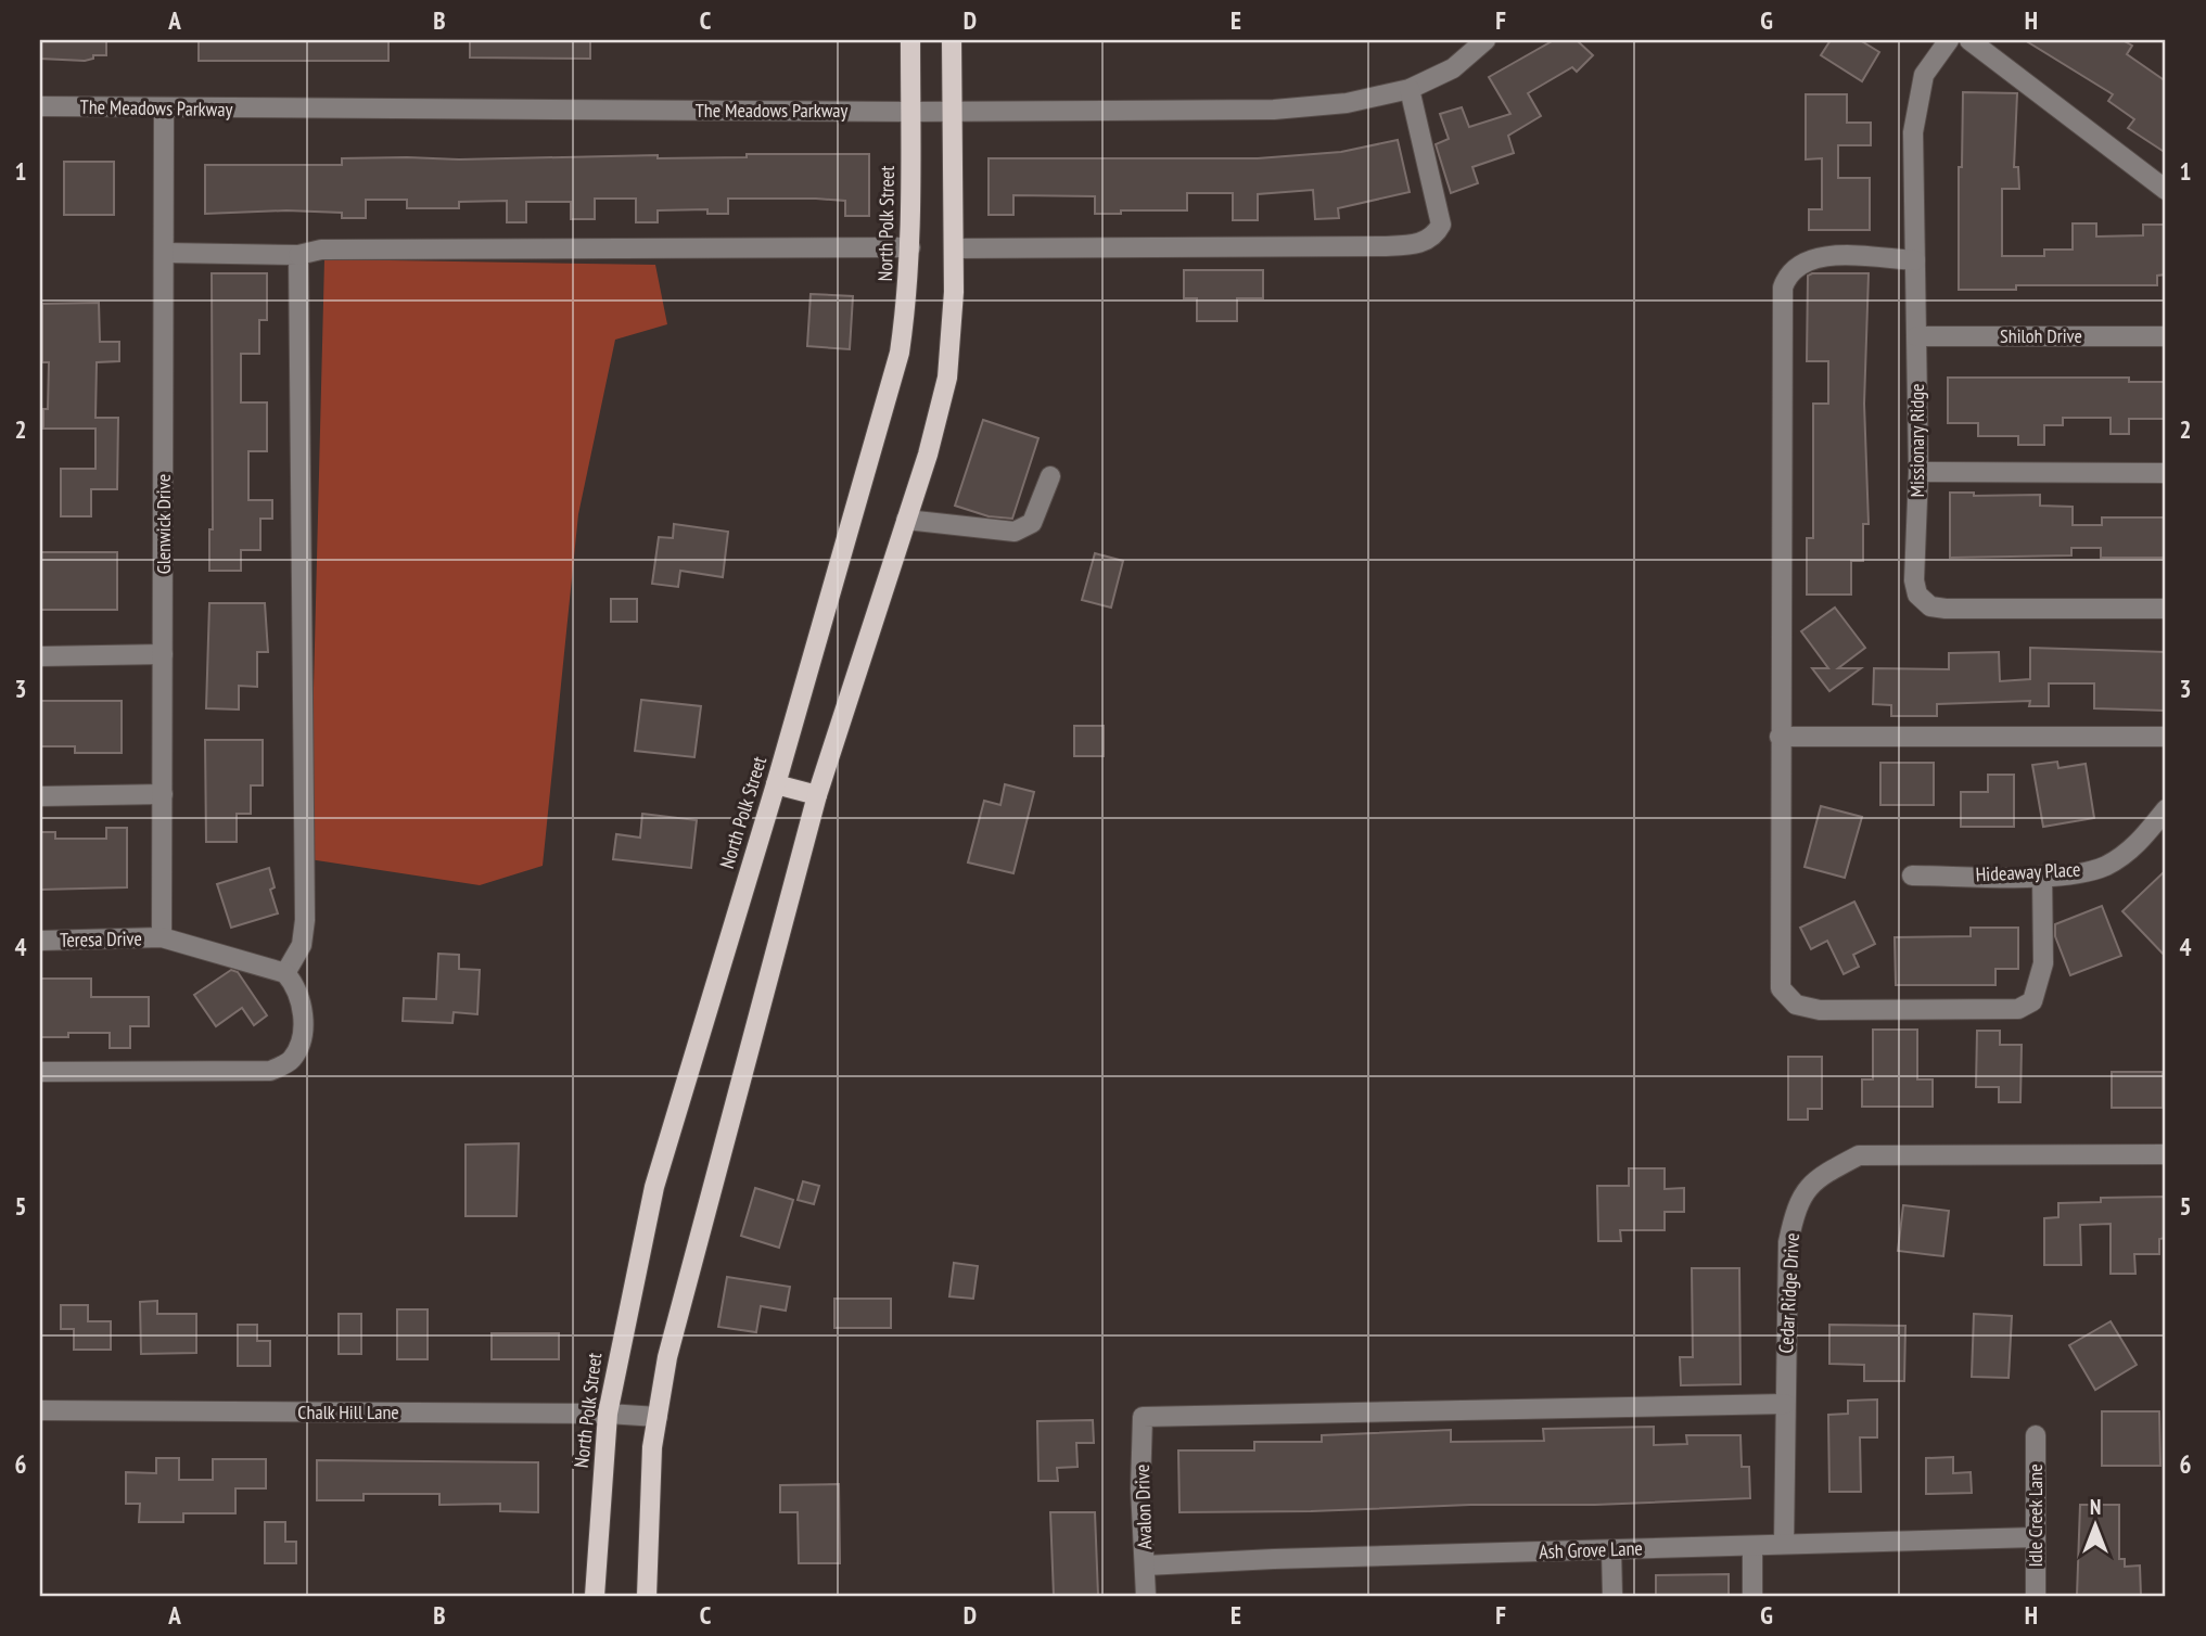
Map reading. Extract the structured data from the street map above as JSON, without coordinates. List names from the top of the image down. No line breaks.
{"streets":{"main road":["North Polk Street"],"street":["The Meadows Parkway","Shiloh Drive","Missionary Ridge","Glenwick Drive","Hideaway Place","Teresa Drive","Cedar Ridge Drive","Chalk Hill Lane","Avalon Drive","Idle Creek Lane","Ash Grove Lane"]},"crossings":[["The Meadows Parkway","North Polk Street"],["The Meadows Parkway","Glenwick Drive"],["North Polk Street","Chalk Hill Lane"],["Shiloh Drive","Missionary Ridge"],["Glenwick Drive","Teresa Drive"],["Cedar Ridge Drive","Avalon Drive"],["Cedar Ridge Drive","Ash Grove Lane"],["Avalon Drive","Ash Grove Lane"],["Idle Creek Lane","Ash Grove Lane"]],"north":"top","grid":{"columns":["A","B","C","D","E","F","G","H"],"rows":["1","2","3","4","5","6"]}}
